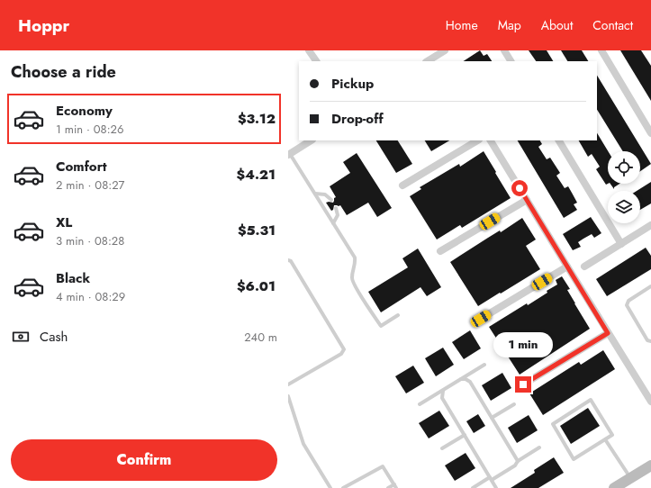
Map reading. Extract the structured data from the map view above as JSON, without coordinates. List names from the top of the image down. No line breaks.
{"page":{"header":"Hoppr","nav":["Home","Map","About","Contact"],"heading":"Choose a ride","banner":["Pickup","Drop-off"],"list":[{"name":"Economy","note":"1 min · 08:26","value":"$3.12"},{"name":"Comfort","note":"2 min · 08:27","value":"$4.21"},{"name":"XL","note":"3 min · 08:28","value":"$5.31"},{"name":"Black","note":"4 min · 08:29","value":"$6.01"}],"pay":["Cash","240 m"],"bubble":"1 min","buttons":"Confirm"}}
